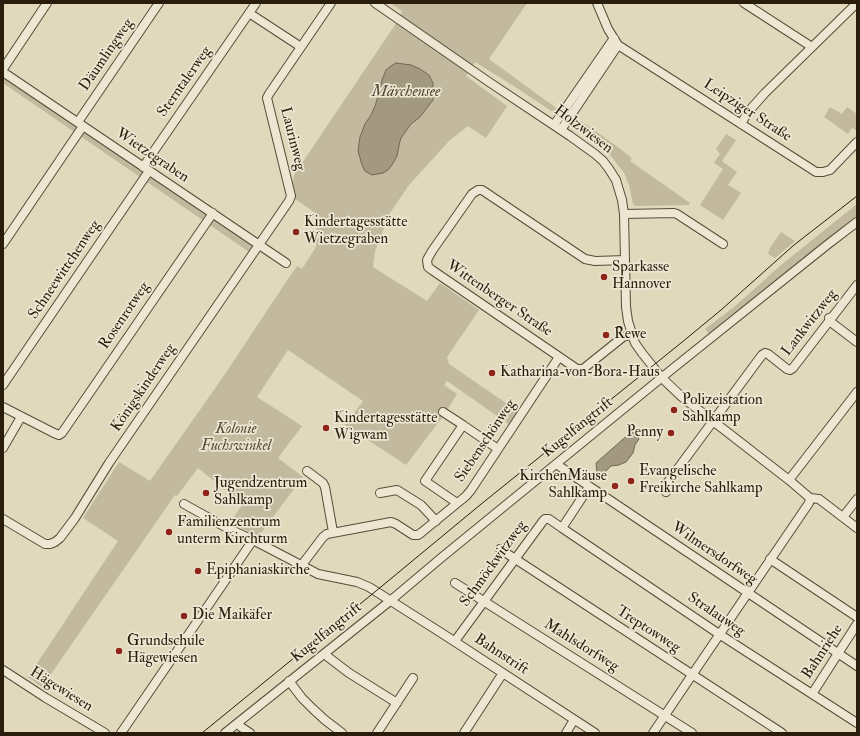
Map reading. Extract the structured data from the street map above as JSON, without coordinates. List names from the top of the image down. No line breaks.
{"streets":{"street":["Däumlingweg","Sterntalerweg","Leipziger Straße","Holzwiesen","Laurinweg","Wietzegraben","Schneewittchenweg","Wittenberger Straße","Rosenrotweg","Lankwitzweg","Königskinderweg","Kugelfangtrift","Siebenschönweg","Wilmersdorfweg","Schmöckwitzweg","Stralauweg","Treptowweg","Mahlsdorfweg","Bahnriehe","Bahnstrift","Hägewiesen"]},"crossings":[["Däumlingweg","Wietzegraben"],["Sterntalerweg","Wietzegraben"],["Sterntalerweg","Schneewittchenweg"],["Holzwiesen","Wittenberger Straße"],["Holzwiesen","Lankwitzweg"],["Holzwiesen","Kugelfangtrift"],["Laurinweg","Wietzegraben"],["Laurinweg","Königskinderweg"],["Wietzegraben","Schneewittchenweg"],["Wietzegraben","Rosenrotweg"],["Wietzegraben","Königskinderweg"],["Wittenberger Straße","Siebenschönweg"],["Kugelfangtrift","Wilmersdorfweg"],["Kugelfangtrift","Bahnstrift"],["Wilmersdorfweg","Bahnriehe"],["Schmöckwitzweg","Stralauweg"],["Schmöckwitzweg","Treptowweg"],["Schmöckwitzweg","Mahlsdorfweg"],["Schmöckwitzweg","Bahnstrift"],["Stralauweg","Bahnriehe"]],"water":["Märchensee"],"parks":["Kolonie Fuchswinkel"],"places":["Kindertagesstätte Wietzegraben","Sparkasse Hannover","Rewe","Katharina-von-Bora-Haus","Polizeistation Sahlkamp","Kindertagesstätte Wigwam","Penny","Evangelische Freikirche Sahlkamp","KirchenMäuse Sahlkamp","Jugendzentrum Sahlkamp","Familienzentrum unterm Kirchturm","Epiphaniaskirche","Die Maikäfer","Grundschule Hägewiesen"]}
